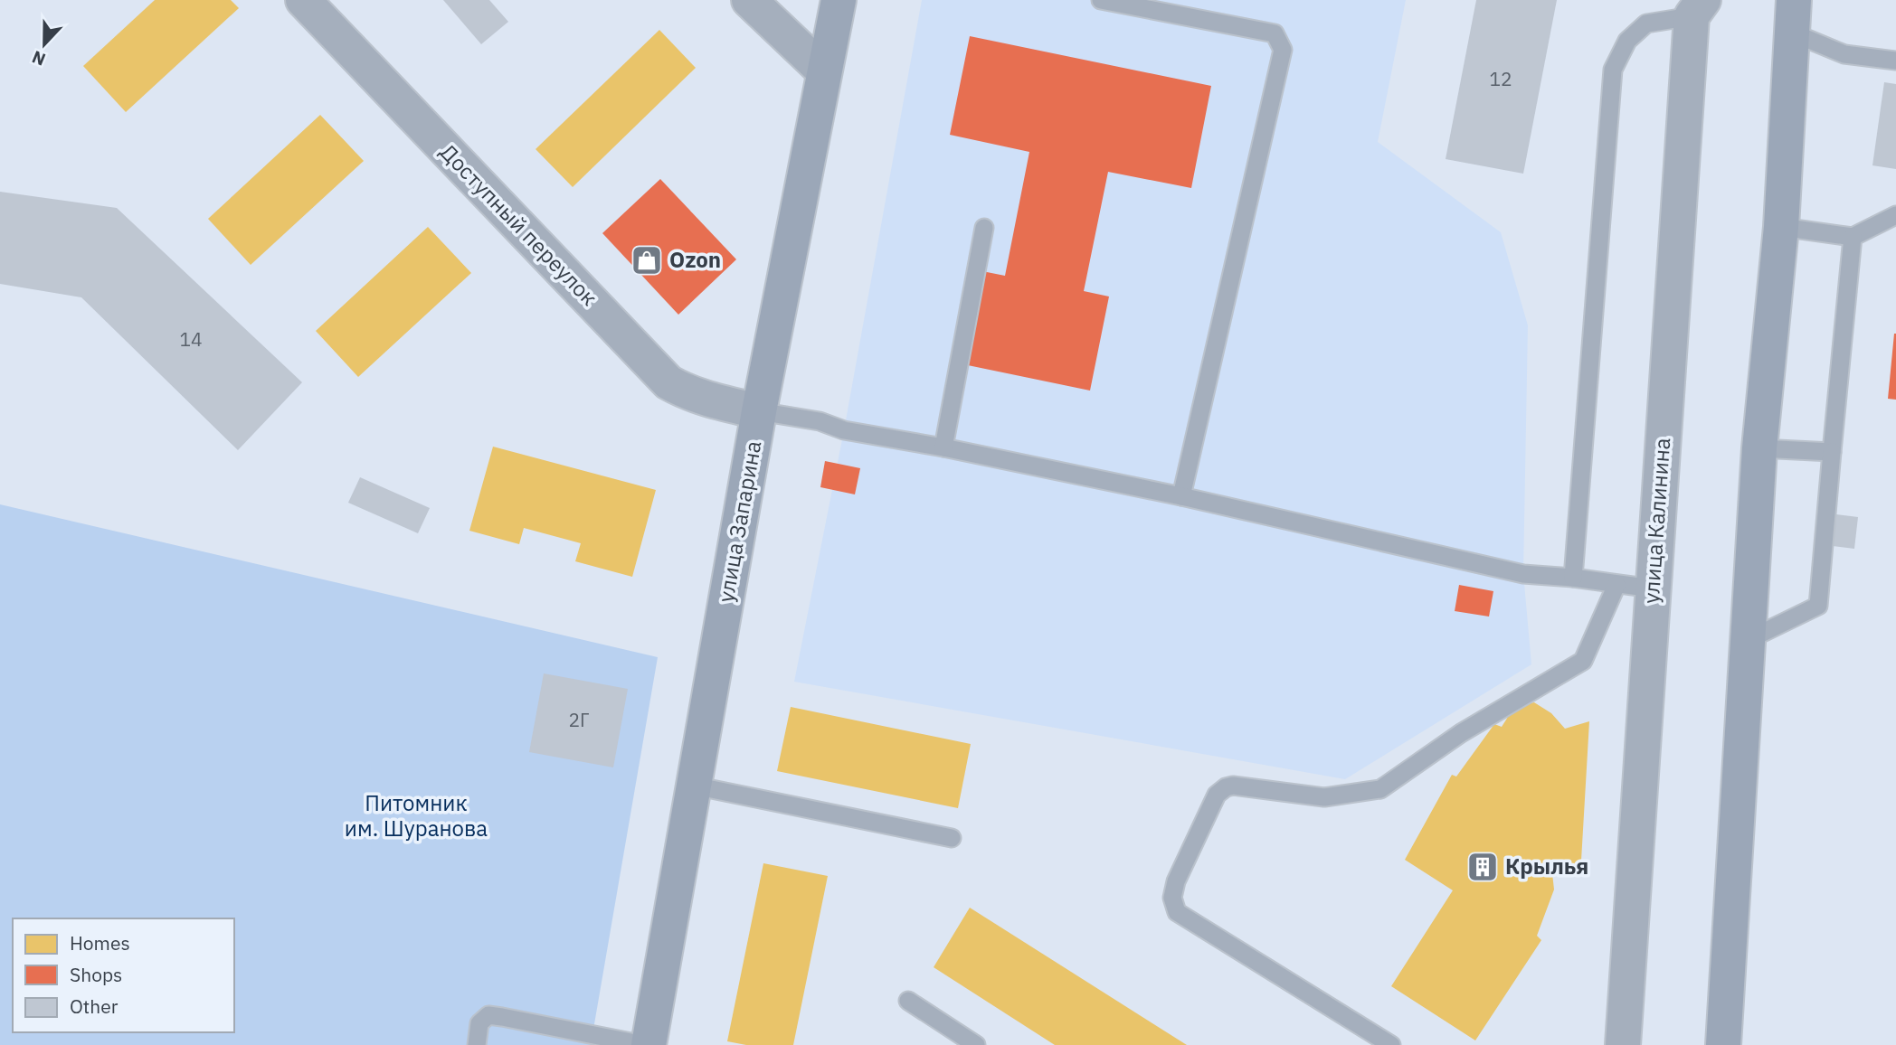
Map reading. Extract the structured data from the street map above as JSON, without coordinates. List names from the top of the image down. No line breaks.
{"streets":{"main road":["улица Запарина"],"street":["Доступный переулок","улица Калинина"]},"crossings":[["Доступный переулок","улица Запарина"]],"parks":["Питомник им. Шуранова"],"places":{"shop":["Ozon"],"building":["Крылья"]},"house_numbers":["12","14","2Г"],"legend":["Homes","Shops","Other"],"north":"bottom"}
